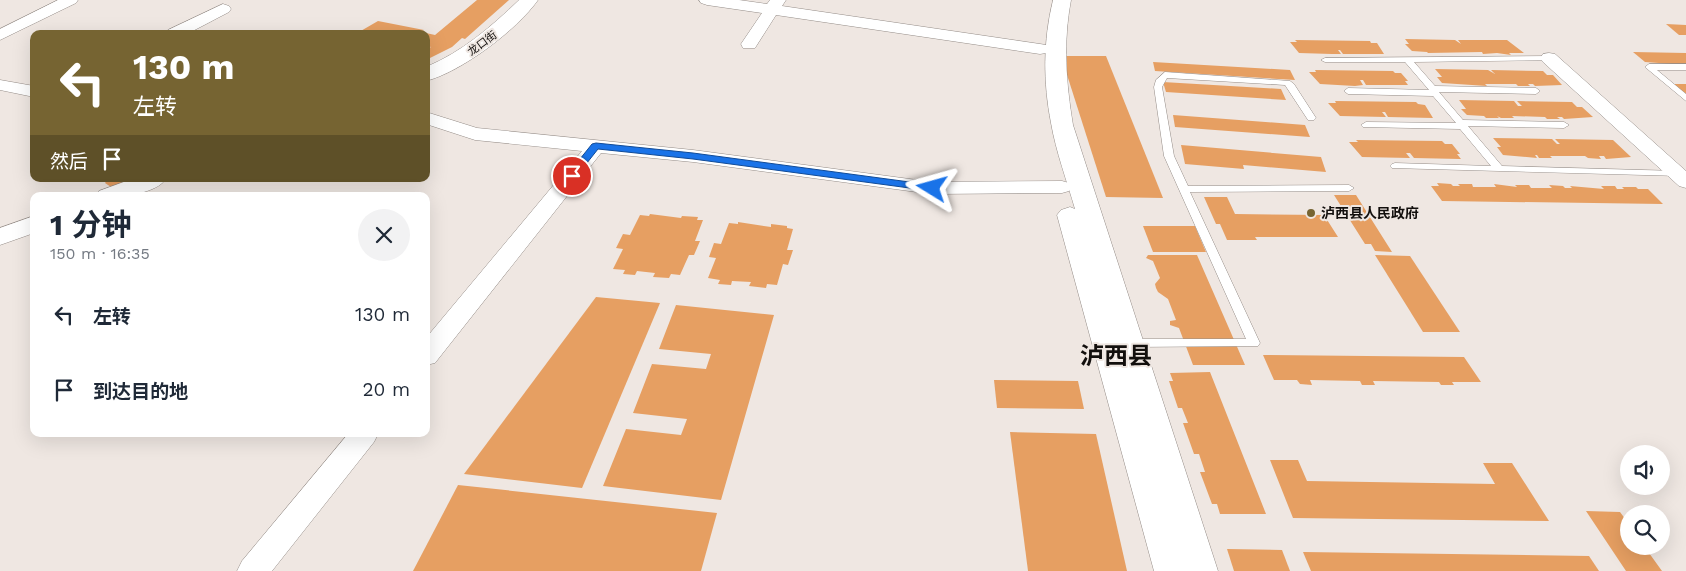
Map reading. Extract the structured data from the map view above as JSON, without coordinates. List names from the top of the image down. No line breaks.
{"streets":{"street":["龙口街"]},"districts":["泸西县"],"places":["泸西县人民政府"],"page":{"turn":["130 m","左转"],"then":"然后","heading":["1 分钟","150 m · 16:35"],"list":[{"name":"左转","value":"130 m"},{"name":"到达目的地","value":"20 m"}]}}
